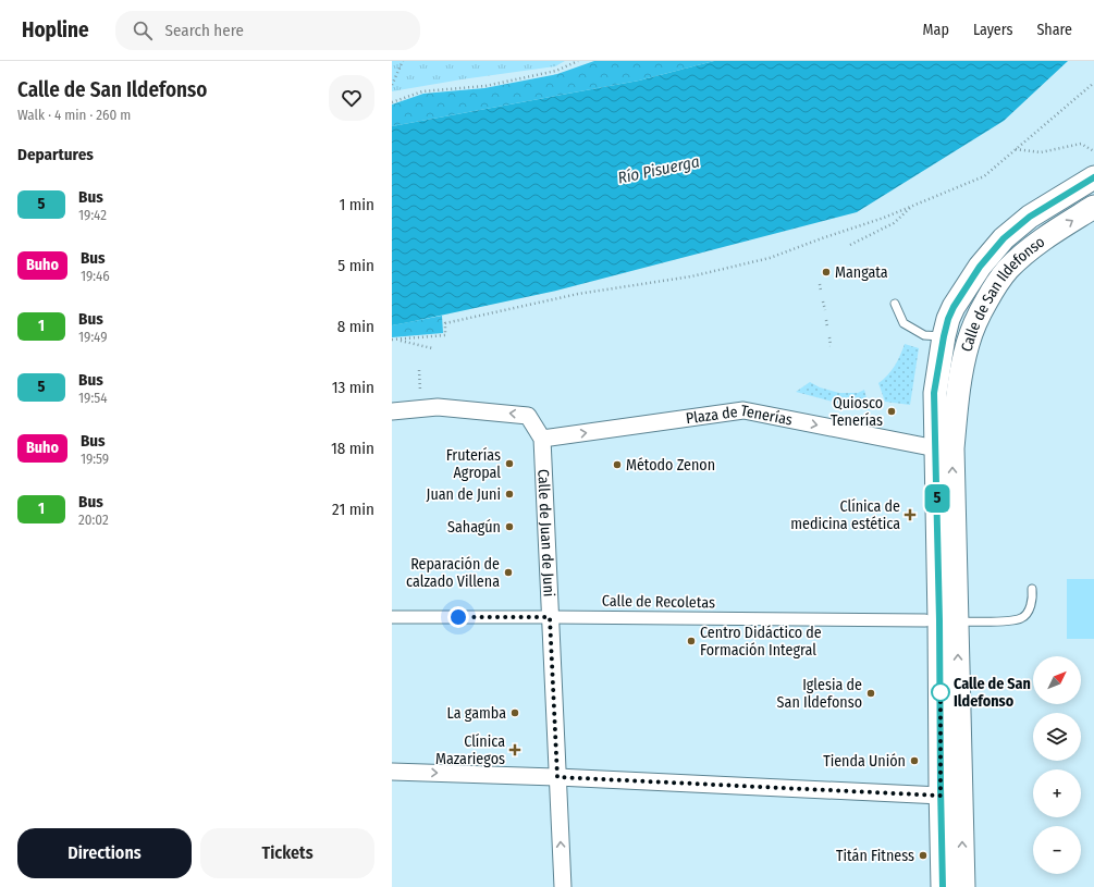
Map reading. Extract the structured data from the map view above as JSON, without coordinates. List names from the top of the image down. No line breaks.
{"streets":{"main road":["Calle de San Ildefonso"],"street":["Plaza de Tenerías","Calle de Juan de Juni","Calle de Recoletas"]},"crossings":[["Calle de San Ildefonso","Plaza de Tenerías"],["Calle de San Ildefonso","Calle de Recoletas"],["Plaza de Tenerías","Calle de Juan de Juni"],["Calle de Juan de Juni","Calle de Recoletas"]],"one_way":["Plaza de Tenerías"],"water":["Río Pisuerga"],"places":{"other":["Mangata","Quiosco Tenerías","Fruterías Agropal","Método Zenon","Juan de Juni","Sahagún","Reparación de calzado Villena","Centro Didáctico de Formación Integral","Calle de San Ildefonso","Iglesia de San Ildefonso","La gamba","Tienda Unión","Titán Fitness"],"health":["Clínica de medicina estética","Clínica Mazariegos"]},"lines":["bus line 5"],"north":"top right","page":{"header":"Hopline","search":"Search here","nav":["Map","Layers","Share"],"heading":[["Calle de San Ildefonso","Walk · 4 min · 260 m"],"Departures"],"on_map":"5","list":[{"mark":"5","name":"Bus","note":"19:42","value":"1 min"},{"mark":"Buho","name":"Bus","note":"19:46","value":"5 min"},{"mark":"1","name":"Bus","note":"19:49","value":"8 min"},{"mark":"5","name":"Bus","note":"19:54","value":"13 min"},{"mark":"Buho","name":"Bus","note":"19:59","value":"18 min"},{"mark":"1","name":"Bus","note":"20:02","value":"21 min"}],"map_buttons":["+","−"],"buttons":["Directions","Tickets"]}}
